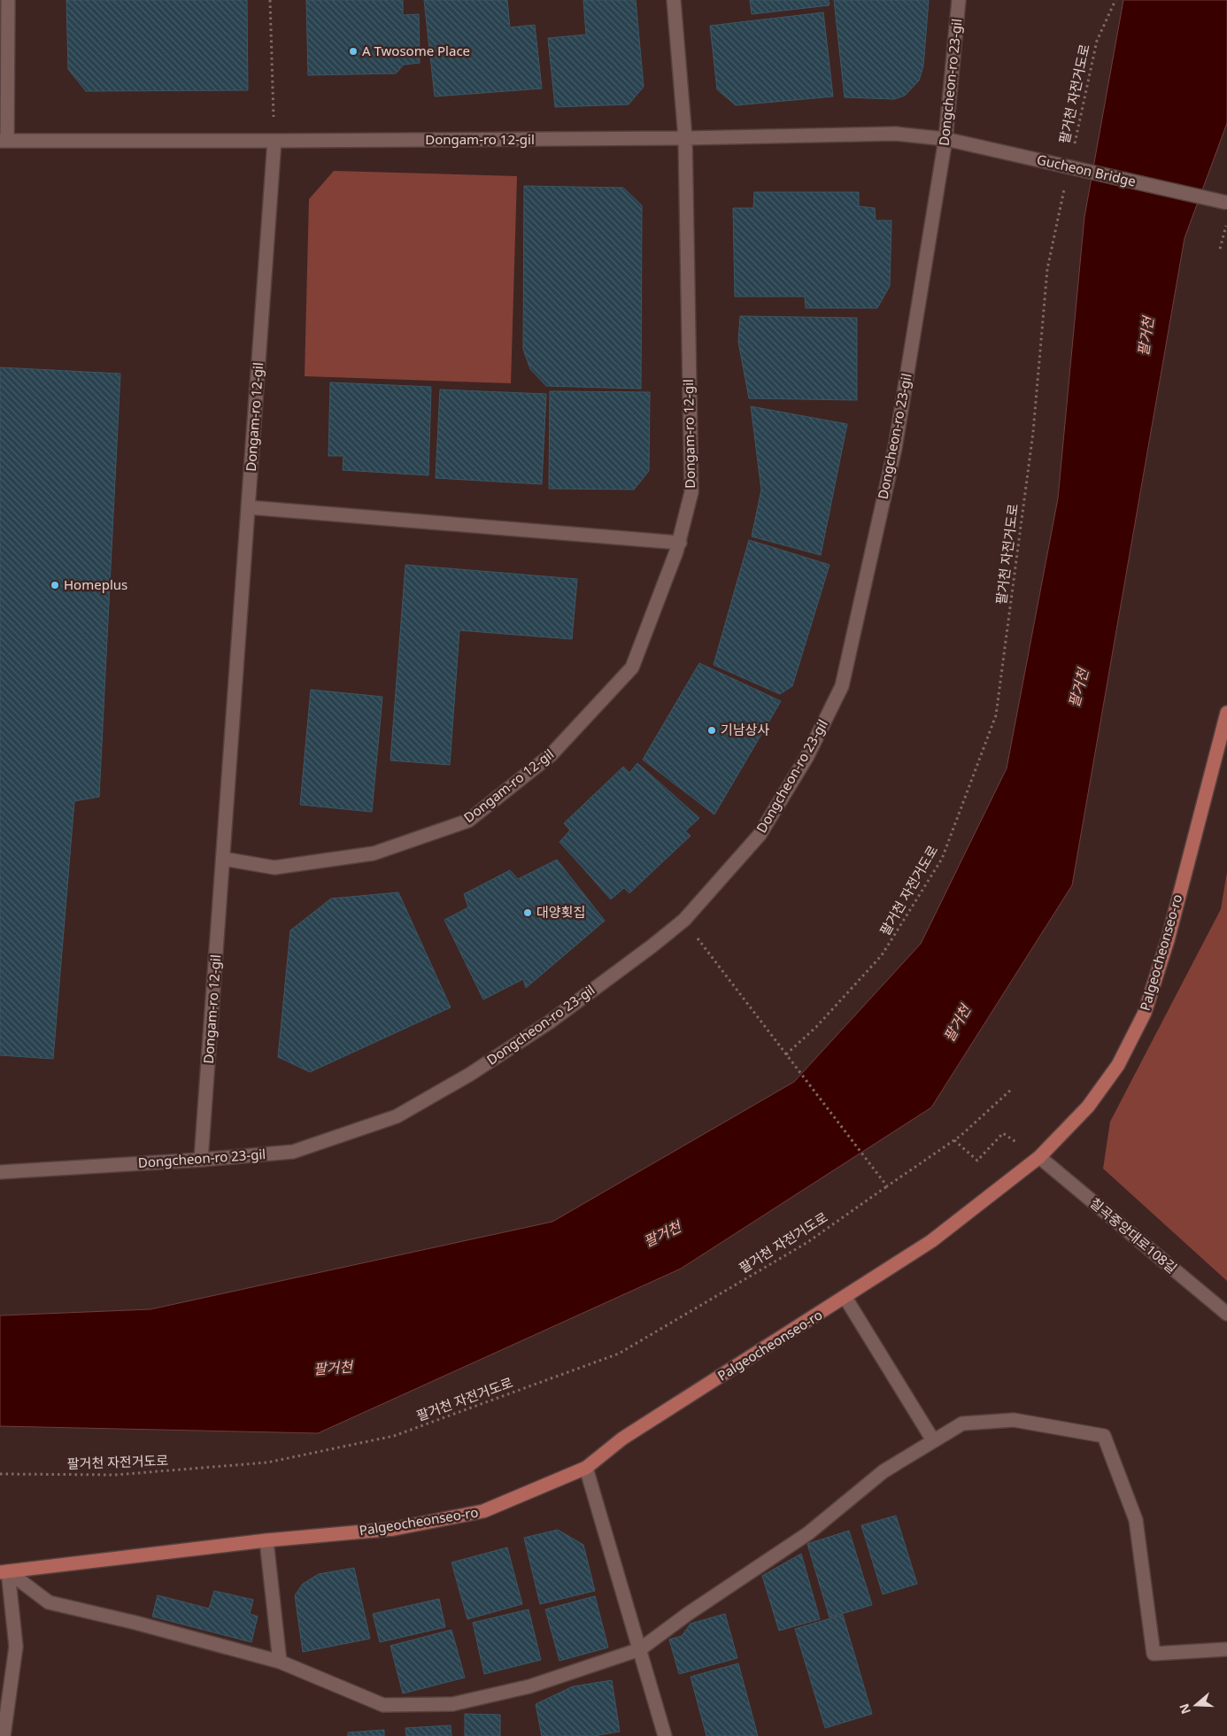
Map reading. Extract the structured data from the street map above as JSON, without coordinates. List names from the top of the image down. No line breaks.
{"streets":{"main road":["Palgeocheonseo-ro"],"street":["Dongcheon-ro 23-gil","Dongam-ro 12-gil","Gucheon Bridge","칠곡중앙대로108길"],"path":["팔거천 자전거도로"]},"crossings":[["Dongcheon-ro 23-gil","Dongam-ro 12-gil"],["Dongcheon-ro 23-gil","Gucheon Bridge"],["Dongam-ro 12-gil","Gucheon Bridge"],["Palgeocheonseo-ro","칠곡중앙대로108길"]],"water":["팔거천"],"places":["A Twosome Place","Homeplus","기남상사","대양횟집"],"north":"left"}
